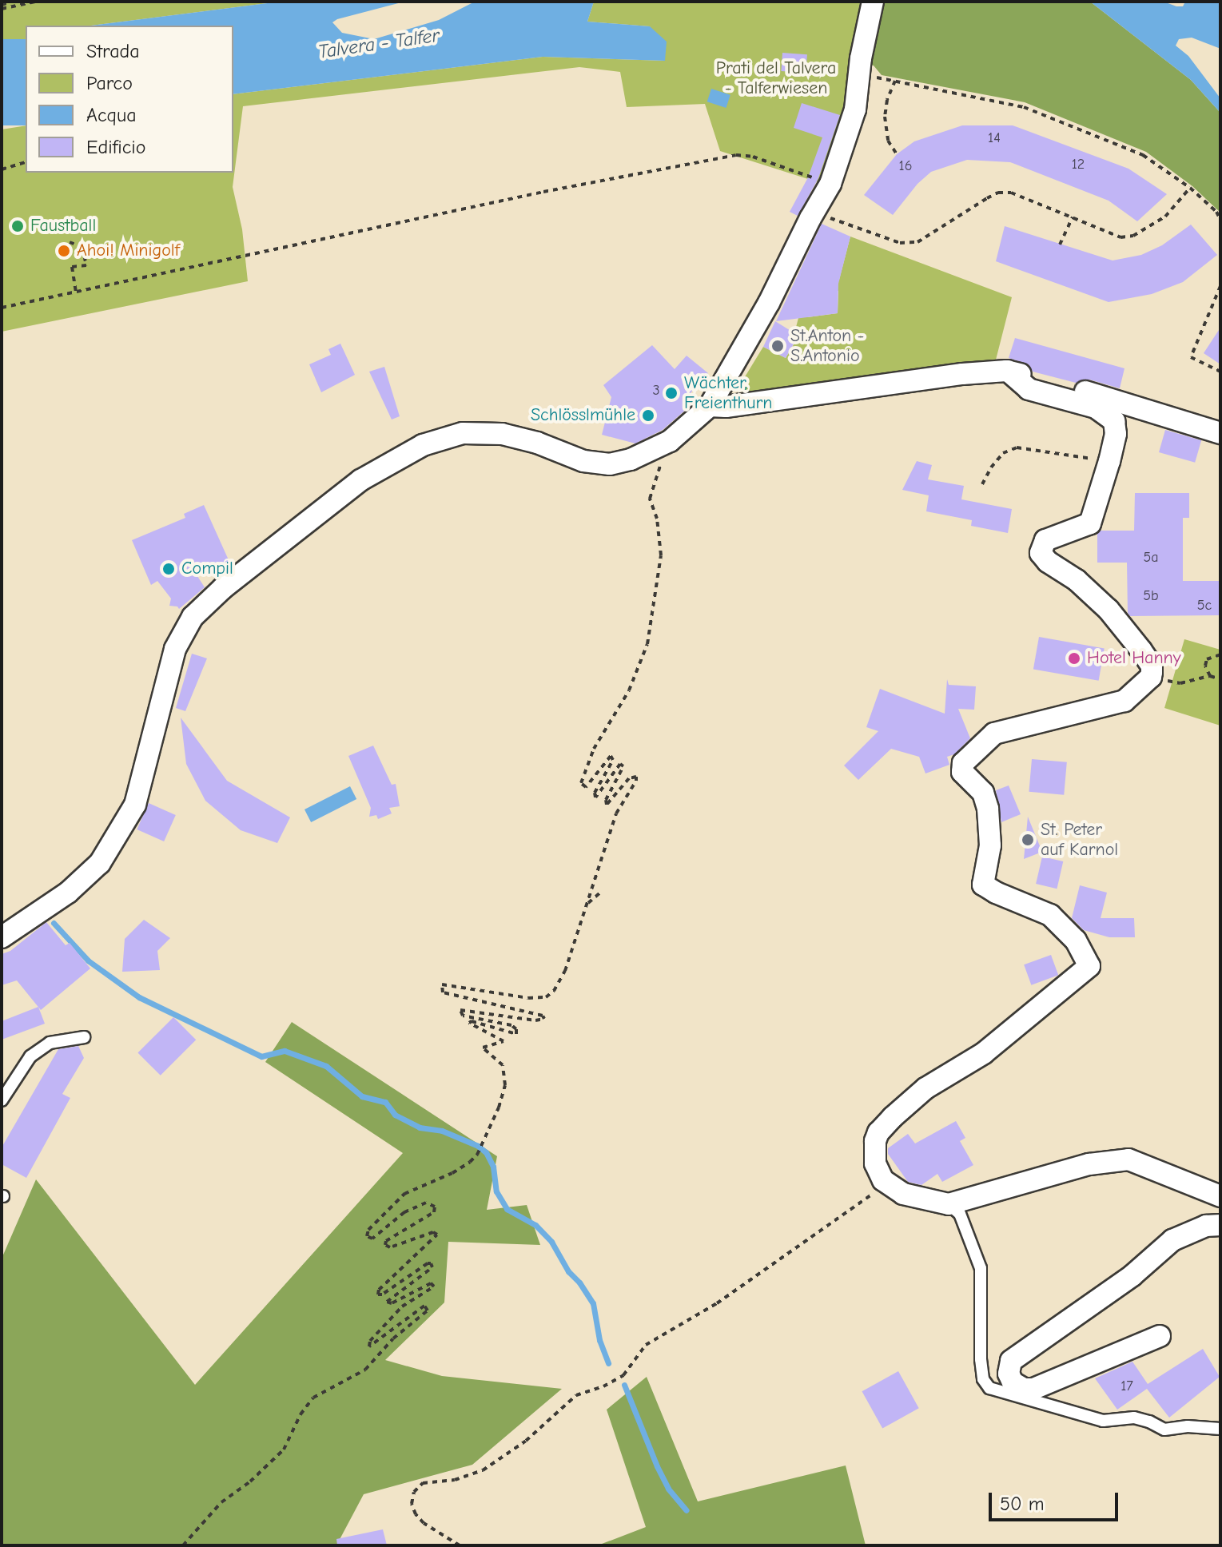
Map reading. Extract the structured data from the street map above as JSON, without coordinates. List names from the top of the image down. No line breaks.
{"water":["Talvera - Talfer"],"parks":["Prati del Talvera - Talferwiesen"],"places":["Faustball","Ahoi! Minigolf","St.Anton - S.Antonio","Wächter, Freienthurn","Schlösslmühle","Compil","Hotel Hanny","St. Peter auf Karnol"],"house_numbers":["14","12","16","3","5a","5b","5c","17"],"legend":["Strada","Parco","Acqua","Edificio"],"scale_bar":"50 m"}
